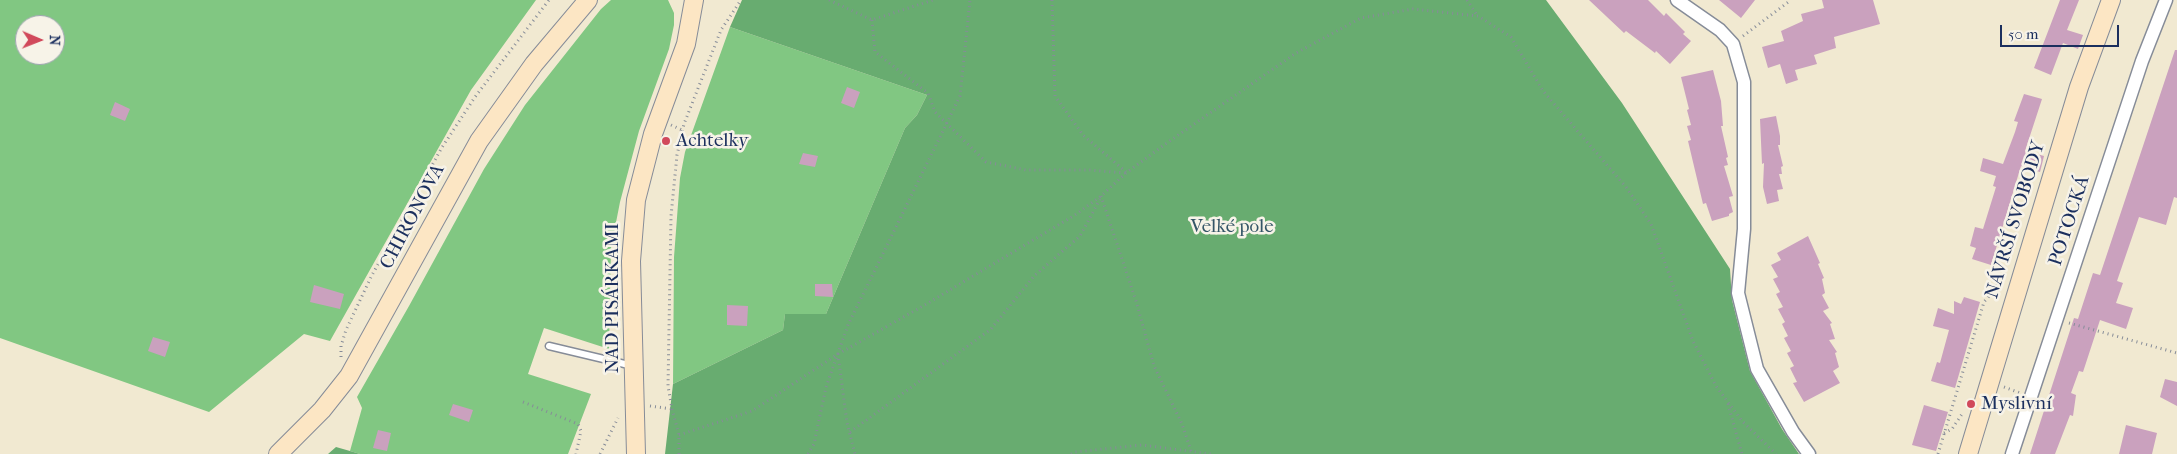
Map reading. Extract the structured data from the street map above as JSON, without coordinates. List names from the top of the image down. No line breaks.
{"streets":{"street":["CHIRONOVA","NÁVRŠÍ SVOBODY","POTOCKÁ","NAD PISÁRKAMI"]},"parks":["Velké pole"],"places":["Achtelky","Myslivní"],"scale_bar":"50 m","north":"right"}
